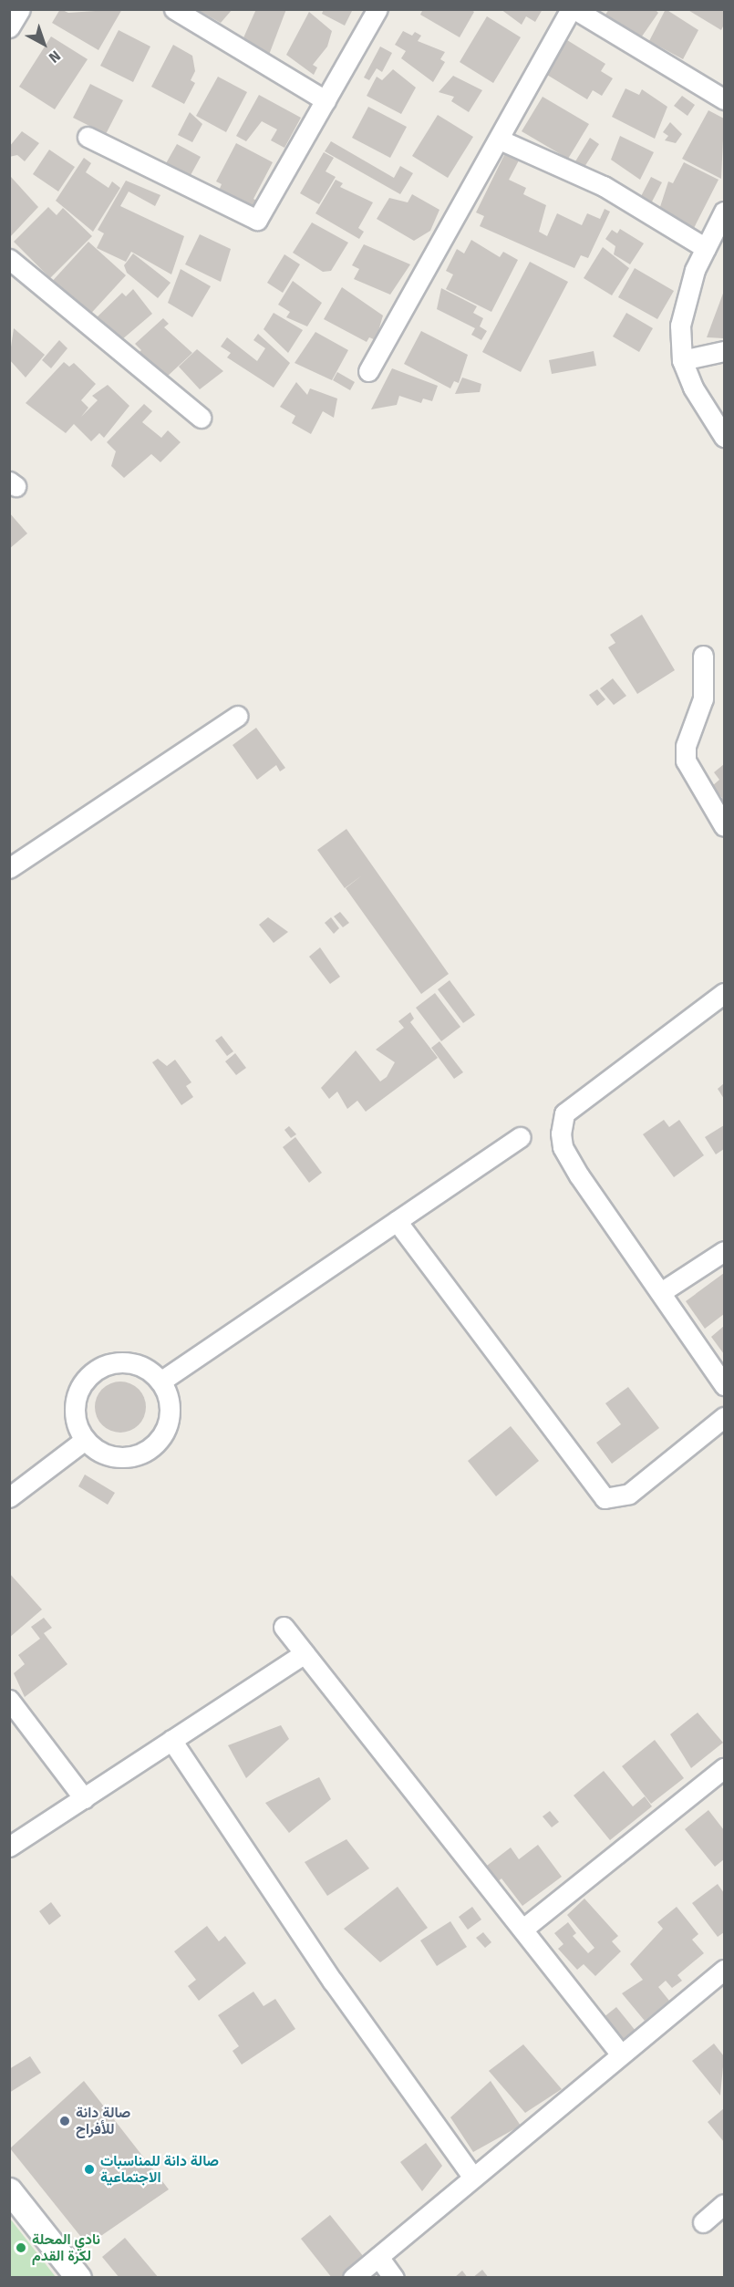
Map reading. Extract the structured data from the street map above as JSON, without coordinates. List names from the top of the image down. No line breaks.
{"places":["صالة دانة للأفراح","صالة دانة للمناسبات الاجتماعية","نادي المحلة لكرة القدم"],"north":"bottom right"}
